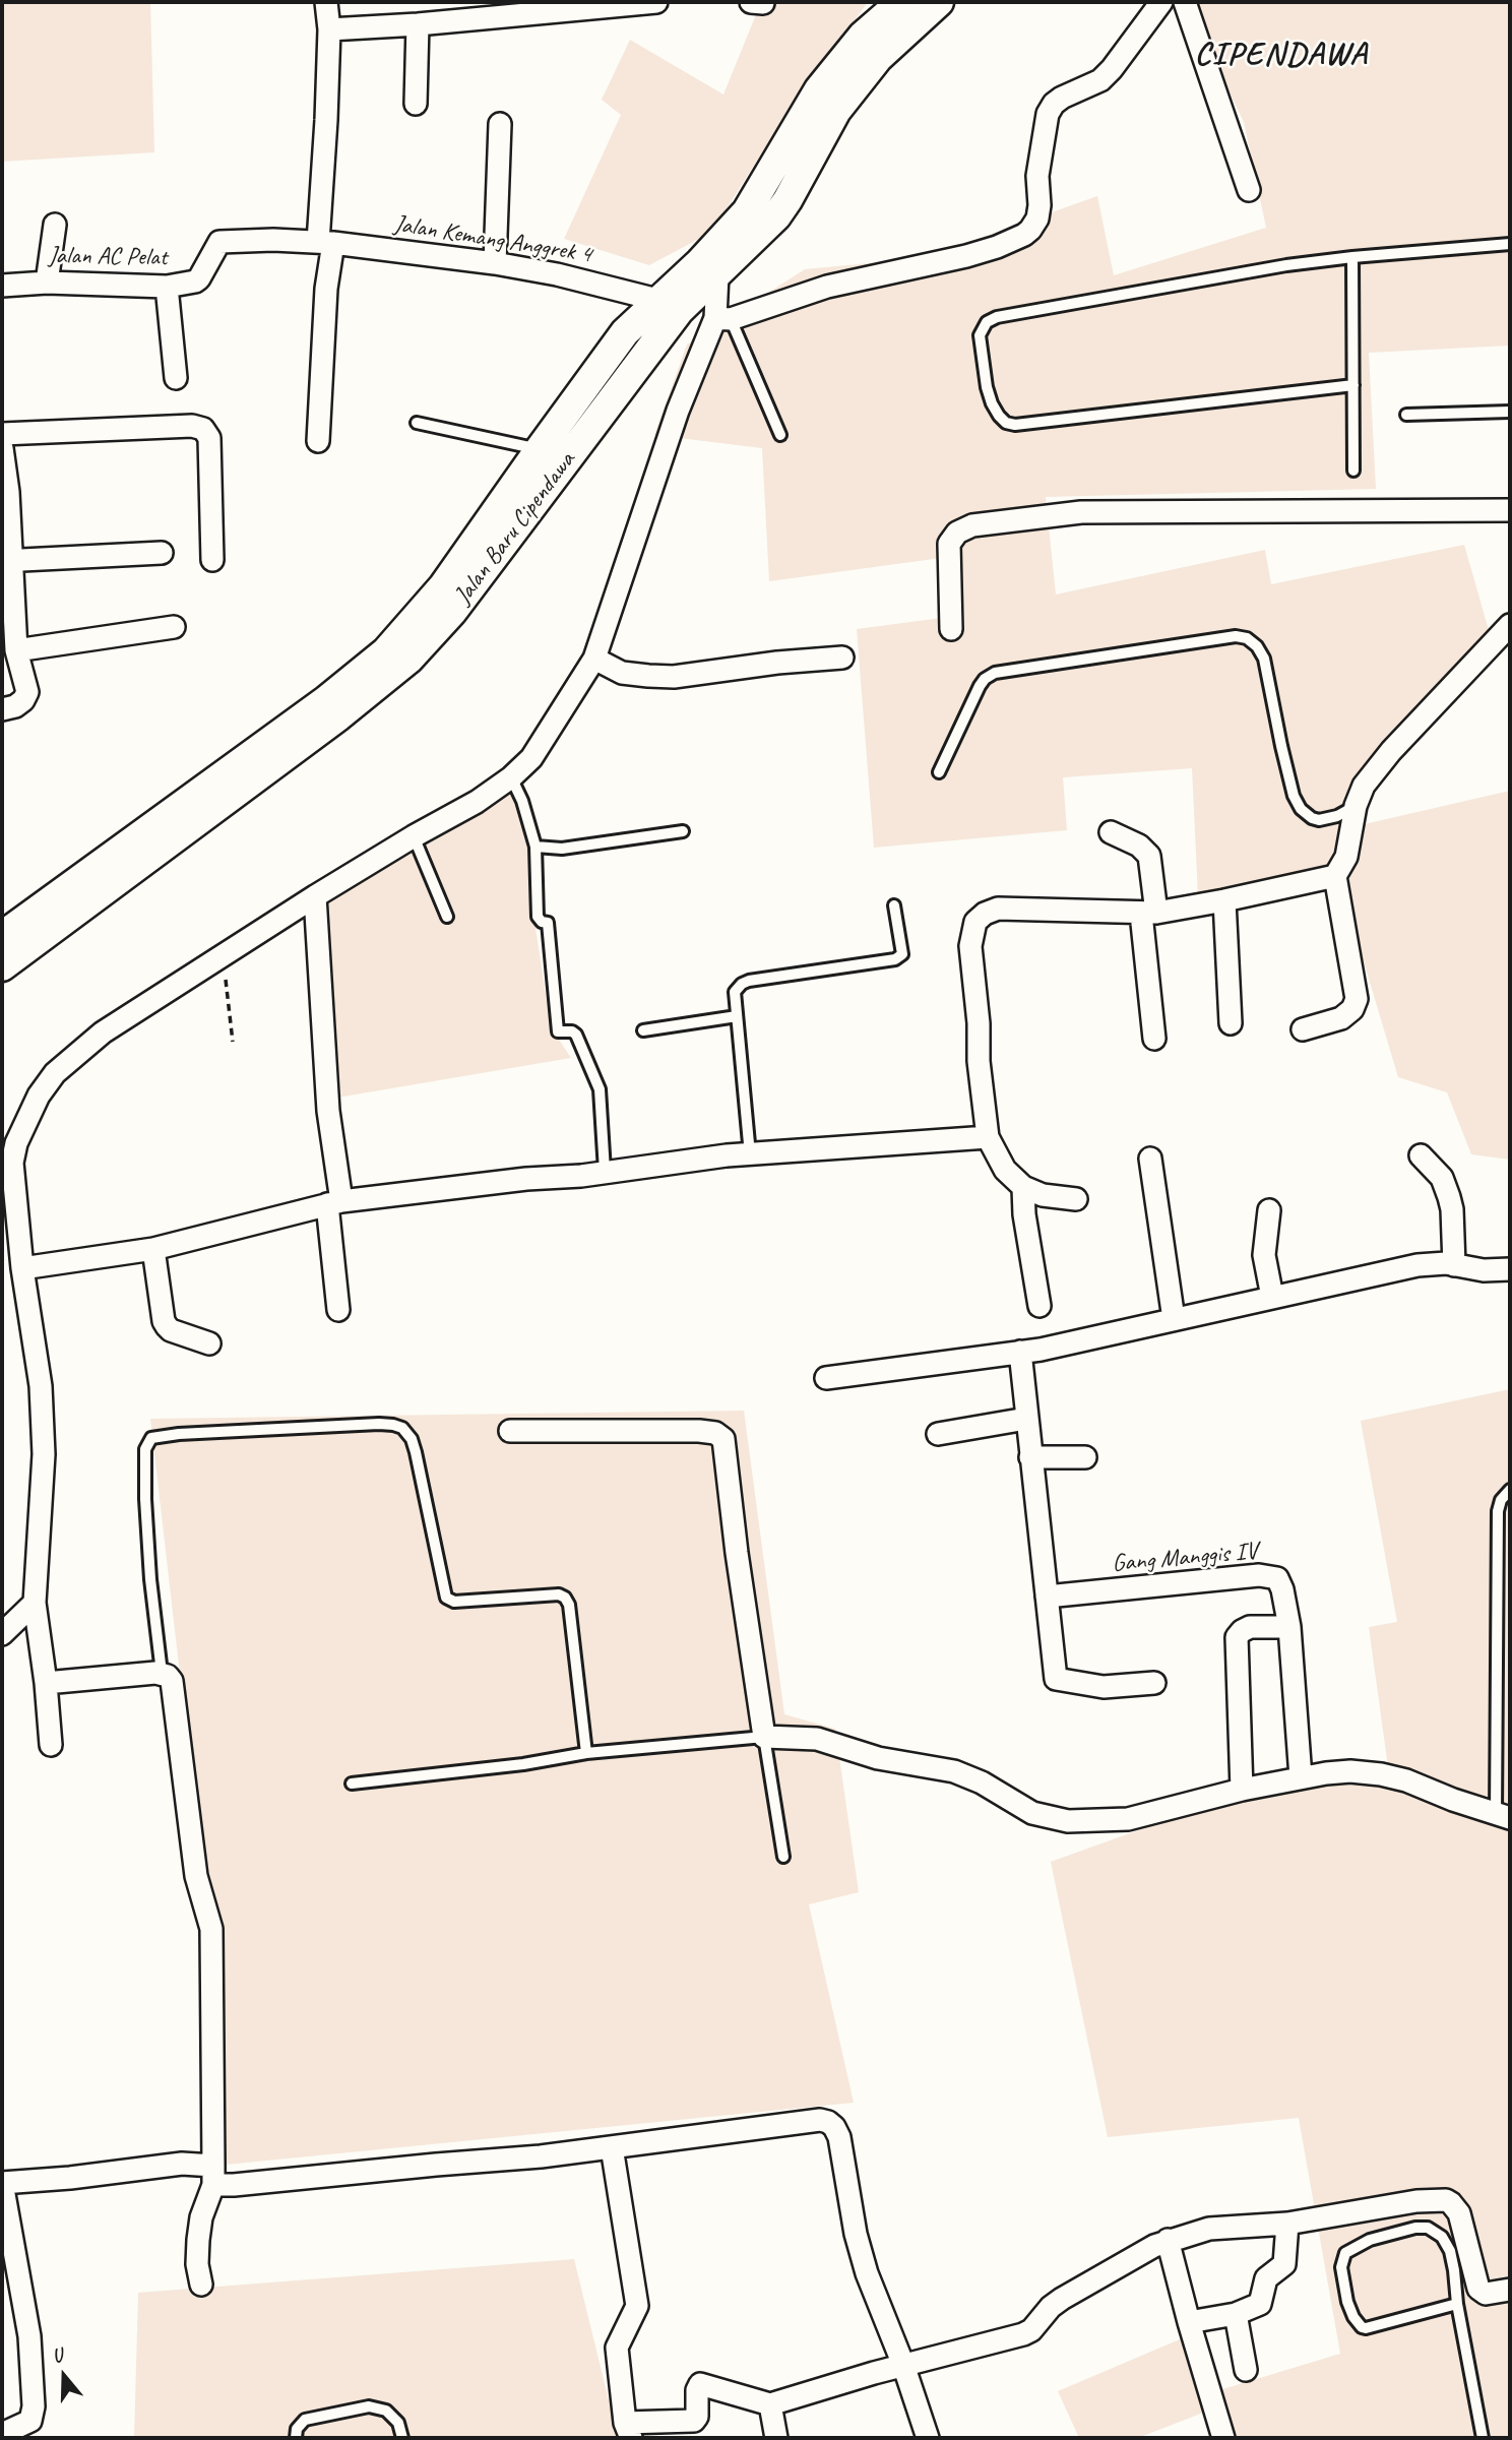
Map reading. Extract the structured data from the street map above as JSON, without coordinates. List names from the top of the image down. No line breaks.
{"streets":{"main road":["Jalan Baru Cipendawa"],"street":["Jalan Kemang Anggrek 4","Jalan AC Pelat","Gang Manggis IV"]},"crossings":[["Jalan Kemang Anggrek 4","Jalan AC Pelat"],["Jalan Kemang Anggrek 4","Jalan Baru Cipendawa"]],"districts":["CIPENDAWA"],"north":"top"}
